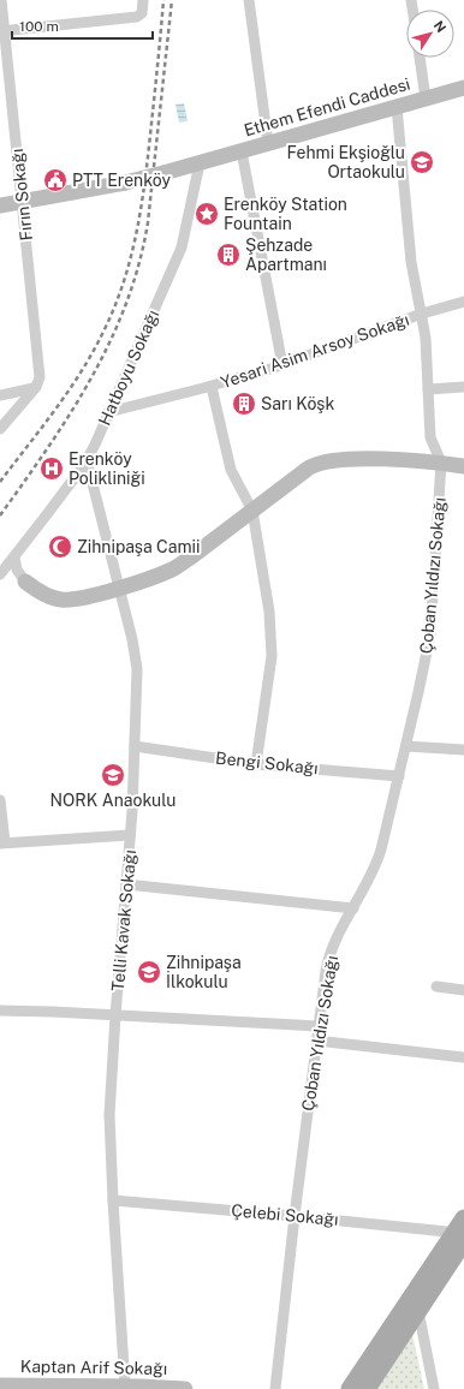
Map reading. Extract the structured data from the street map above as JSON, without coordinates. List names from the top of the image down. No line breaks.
{"streets":{"street":["Ethem Efendi Caddesi","Fırın Sokağı","Yesari Asim Arsoy Sokağı","Hatboyu Sokağı","Çoban Yıldızı Sokağı","Bengi Sokağı","Telli Kavak Sokağı","Çelebi Sokağı","Kaptan Arif Sokağı"]},"crossings":[["Ethem Efendi Caddesi","Fırın Sokağı"],["Ethem Efendi Caddesi","Hatboyu Sokağı"],["Yesari Asim Arsoy Sokağı","Hatboyu Sokağı"],["Hatboyu Sokağı","Telli Kavak Sokağı"],["Çoban Yıldızı Sokağı","Bengi Sokağı"],["Çoban Yıldızı Sokağı","Çelebi Sokağı"],["Bengi Sokağı","Telli Kavak Sokağı"],["Telli Kavak Sokağı","Çelebi Sokağı"],["Telli Kavak Sokağı","Kaptan Arif Sokağı"]],"places":{"school or university":["Fehmi Ekşioğlu Ortaokulu","NORK Anaokulu","Zihnipaşa İlkokulu"],"public building":["PTT Erenköy"],"place":["Erenköy Station Fountain"],"building":["Şehzade Apartmanı","Sarı Köşk"],"hospital":["Erenköy Polikliniği"],"mosque":["Zihnipaşa Camii"]},"scale_bar":"100 m","north":"top right"}
